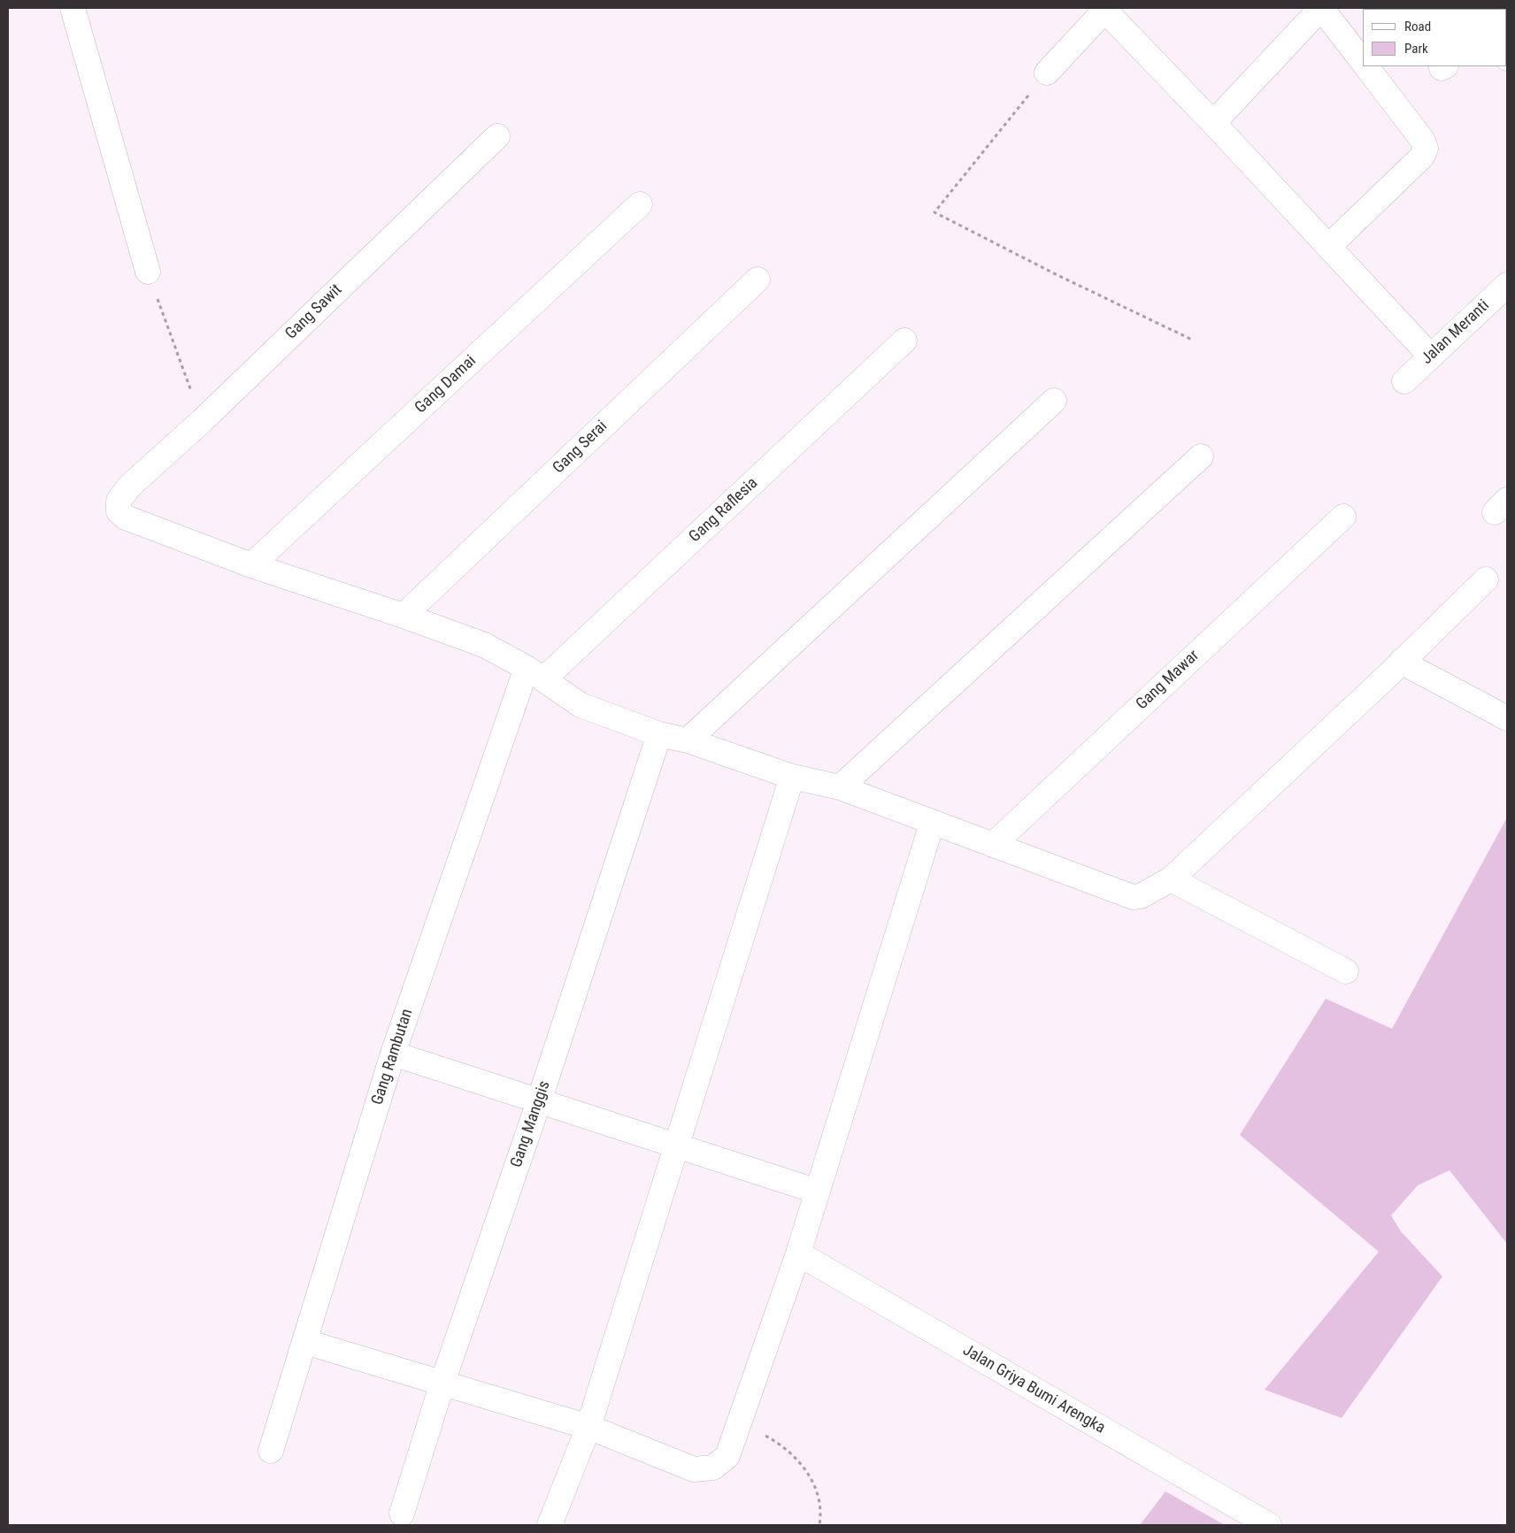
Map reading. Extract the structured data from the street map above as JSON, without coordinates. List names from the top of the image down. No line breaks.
{"streets":{"street":["Gang Sawit","Jalan Meranti","Gang Damai","Gang Serai","Gang Raflesia","Gang Mawar","Gang Rambutan","Gang Manggis","Jalan Griya Bumi Arengka"]},"crossings":[["Gang Sawit","Gang Damai"],["Gang Sawit","Gang Serai"],["Gang Sawit","Gang Raflesia"],["Gang Sawit","Gang Mawar"],["Gang Sawit","Gang Rambutan"],["Gang Sawit","Gang Manggis"],["Gang Raflesia","Gang Rambutan"]],"legend":["Road","Park"]}
